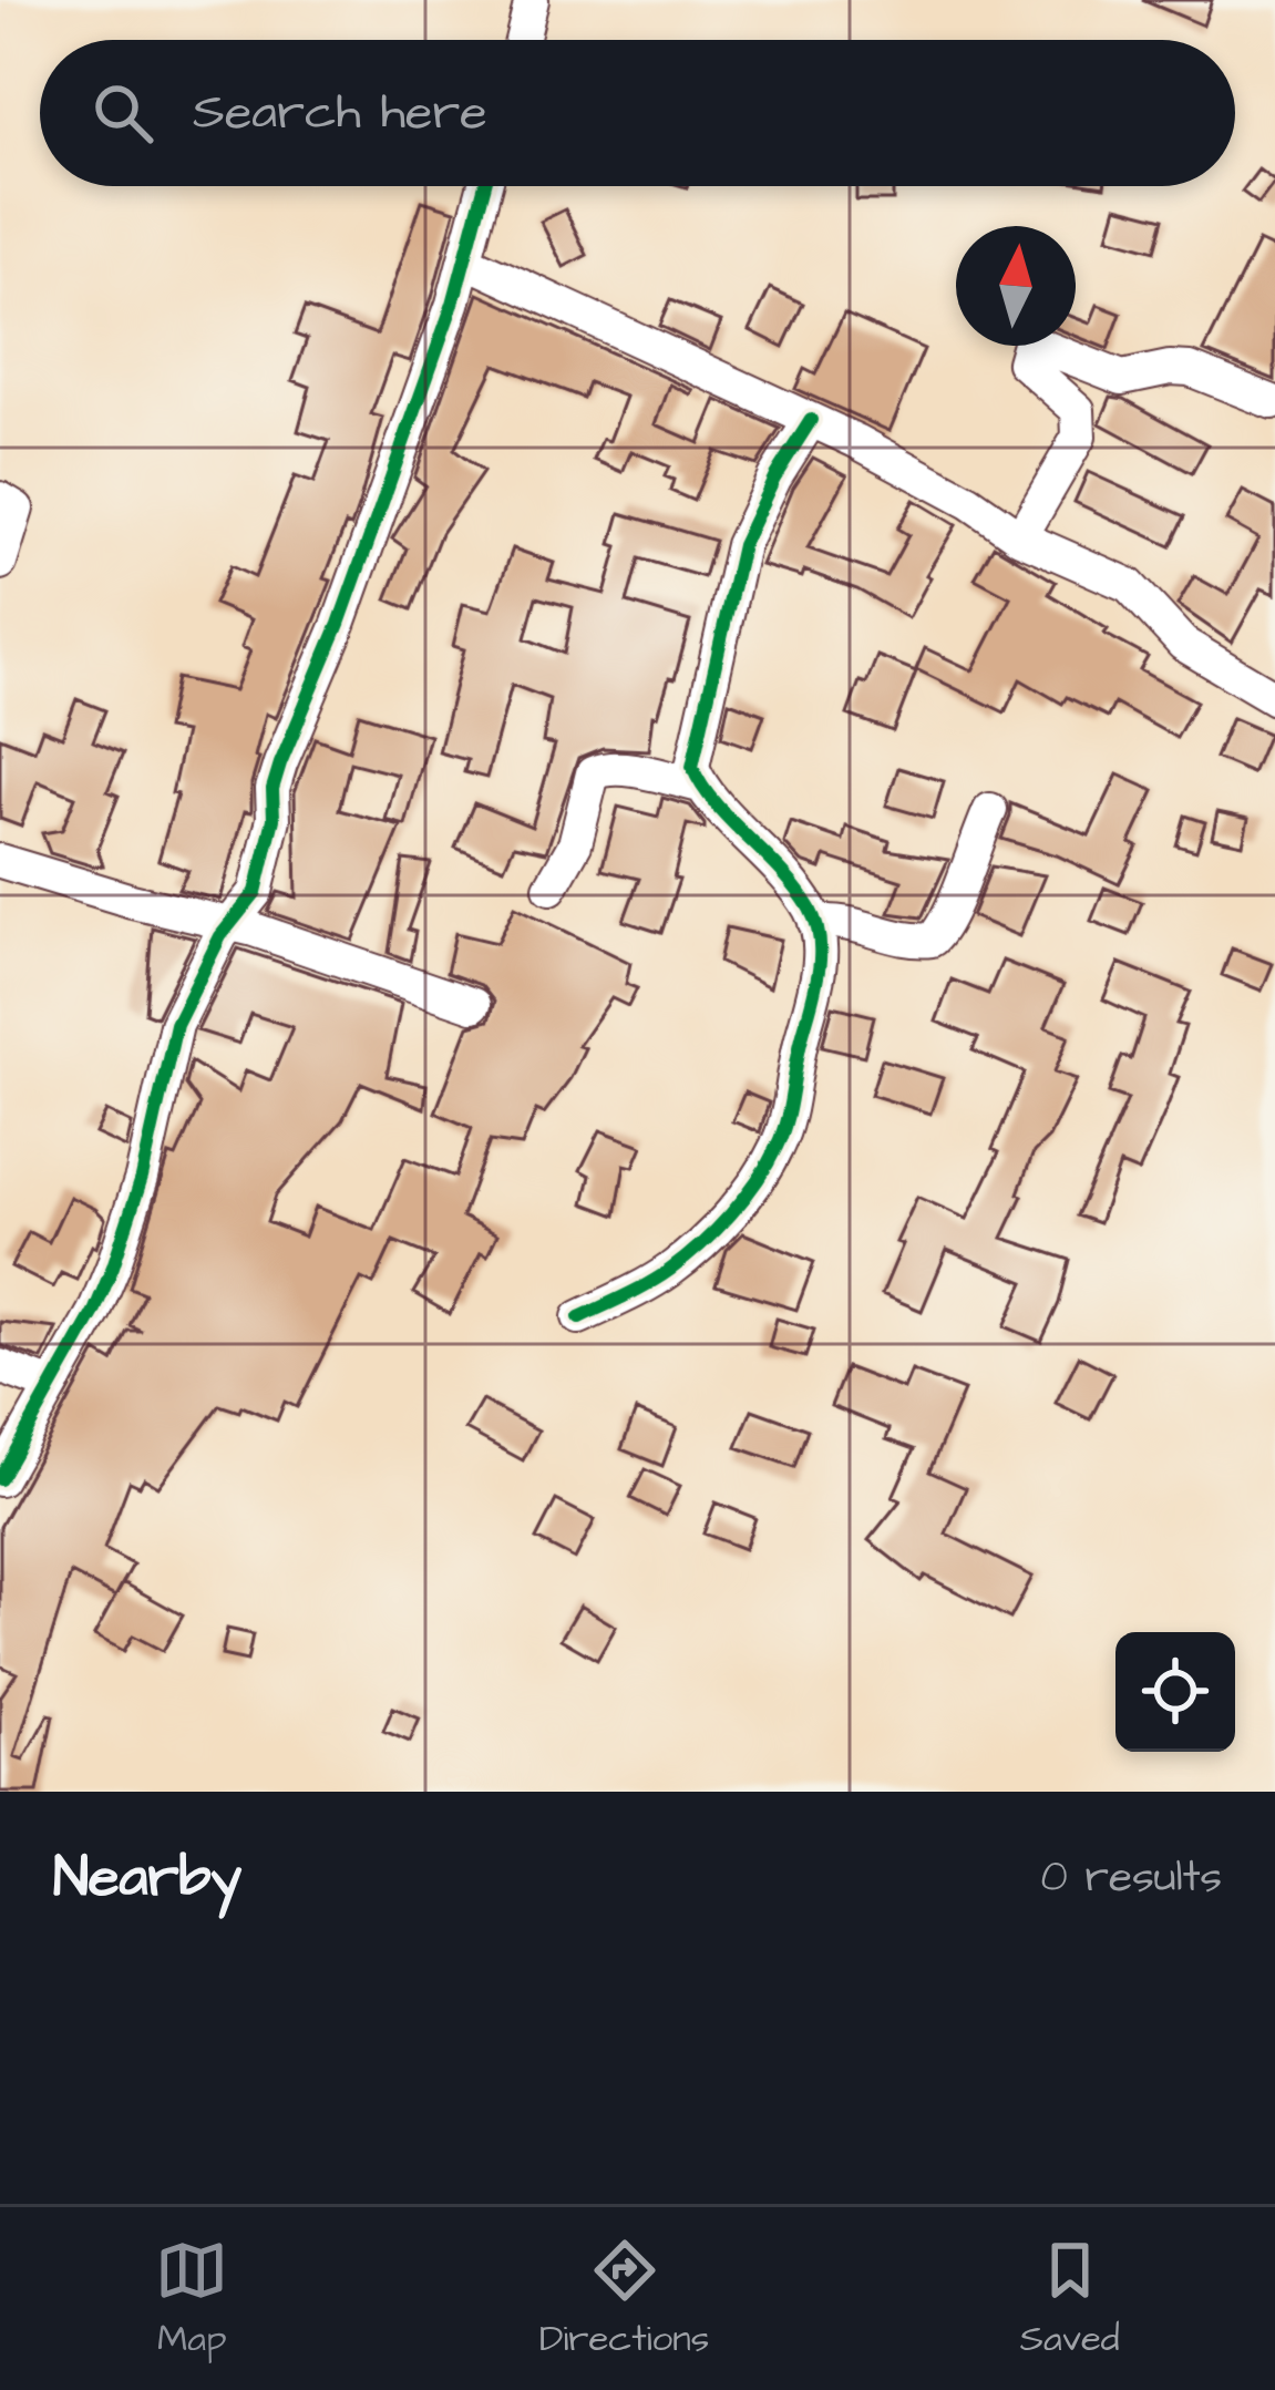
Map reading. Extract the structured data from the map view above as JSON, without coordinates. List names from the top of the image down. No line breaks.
{"north":"top","page":{"search":"Search here","heading":["Nearby","0 results"],"nav":["Map","Directions","Saved"]}}
